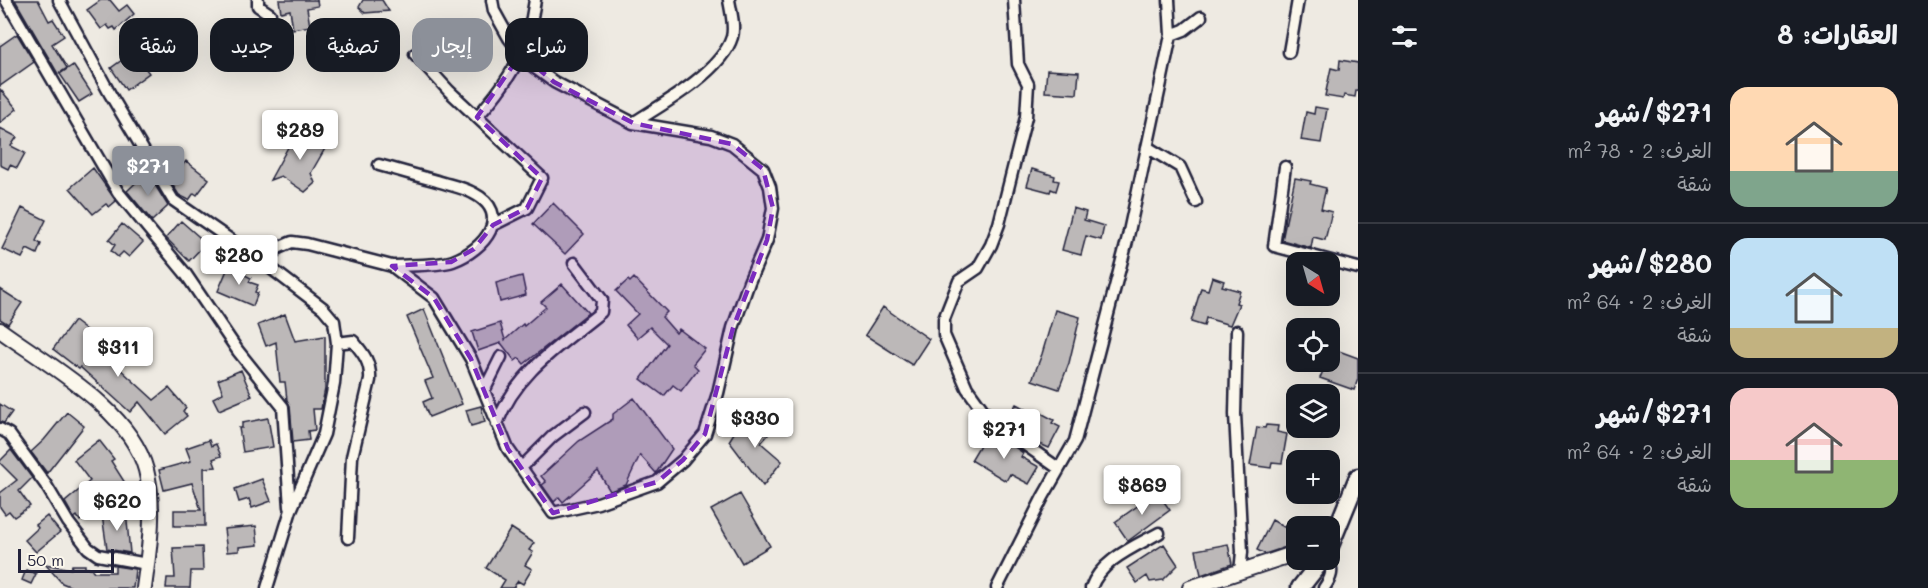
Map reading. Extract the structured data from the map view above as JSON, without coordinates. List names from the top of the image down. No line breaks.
{"scale_bar":"50 m","north":"bottom right","page":{"heading":"العقارات: 8","chip":["شراء","إيجار","تصفية","جديد","شقة"],"list":[{"name":"$271/شهر","note":"الغرف: 2 · 78 m² · شقة"},{"name":"$280/شهر","note":"الغرف: 2 · 64 m² · شقة"},{"name":"$271/شهر","note":"الغرف: 2 · 64 m² · شقة"}],"price":["$289","$271","$280","$311","$330","$271","$869","$620"],"map_buttons":["+","−"],"scale":"50 m"}}
